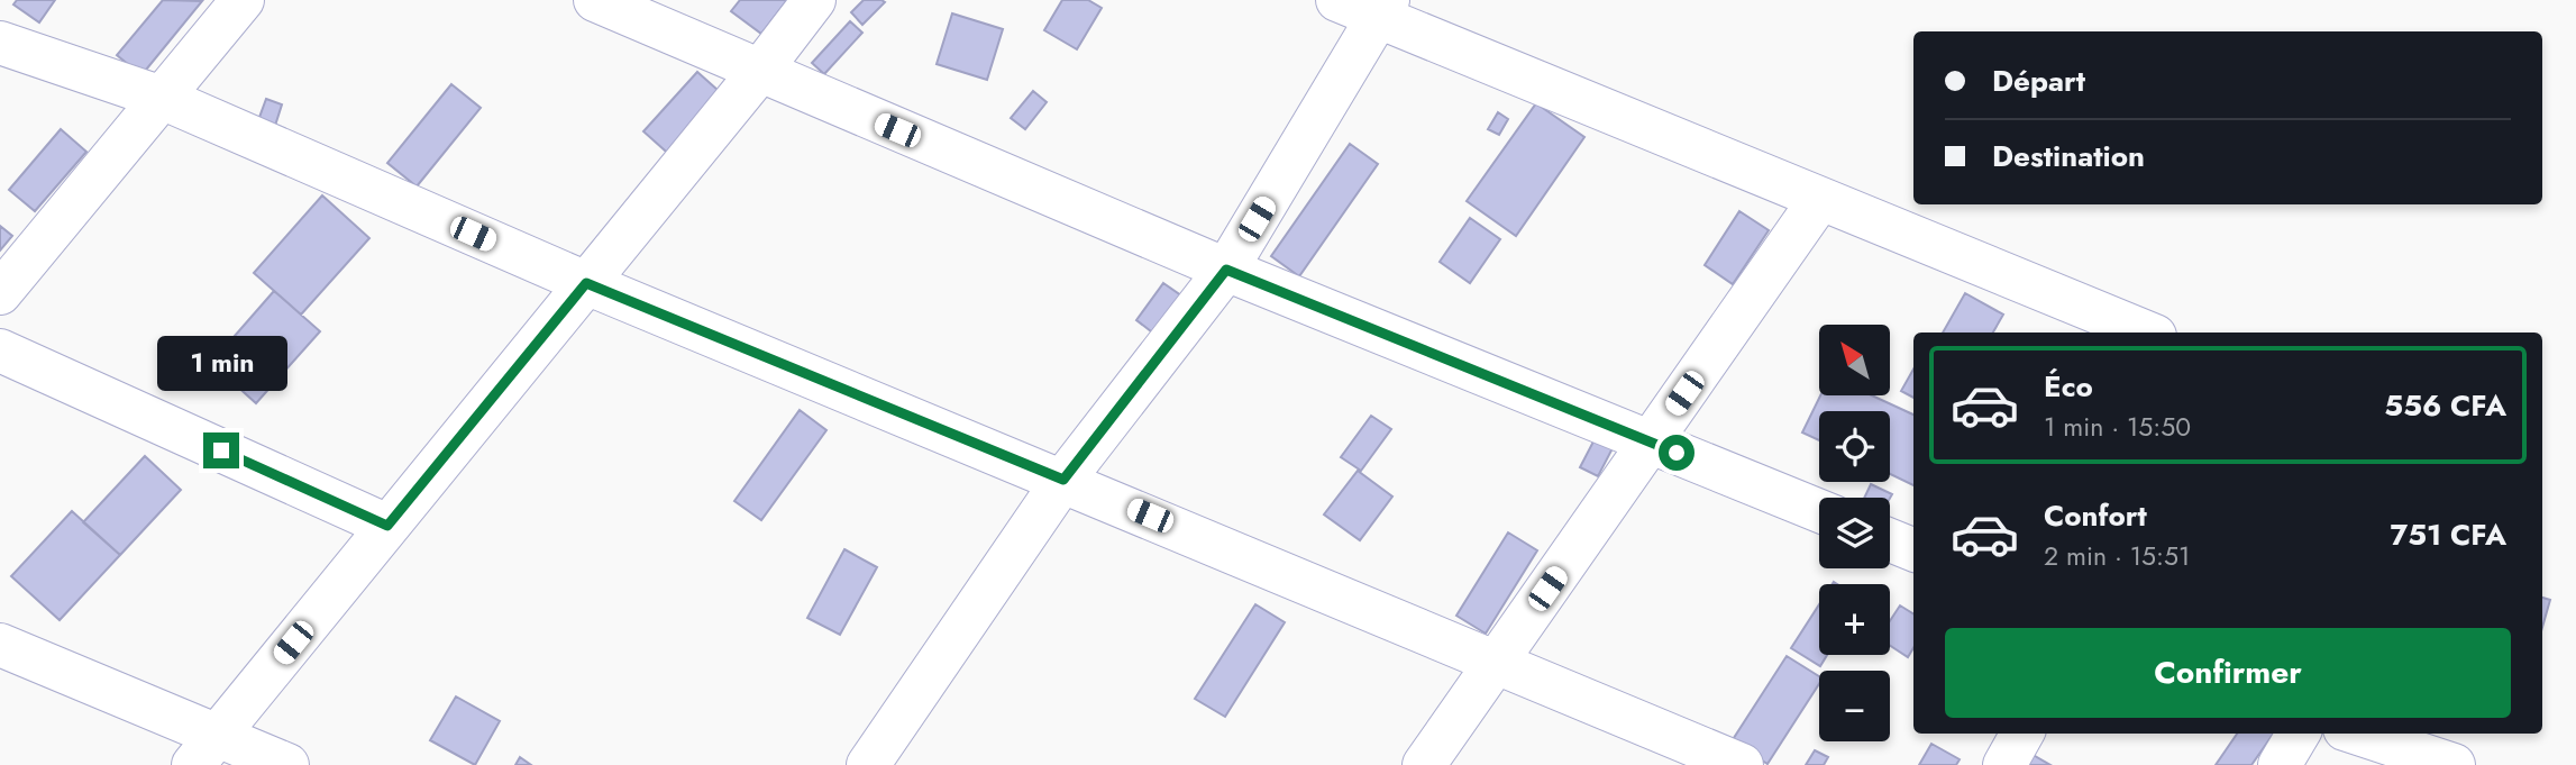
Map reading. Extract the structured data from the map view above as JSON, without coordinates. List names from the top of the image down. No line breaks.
{"north":"top left","page":{"banner":["Départ","Destination"],"map_buttons":["+","−"],"bubble":"1 min","list":[{"name":"Éco","note":"1 min · 15:50","value":"556 CFA"},{"name":"Confort","note":"2 min · 15:51","value":"751 CFA"}],"buttons":"Confirmer"}}
